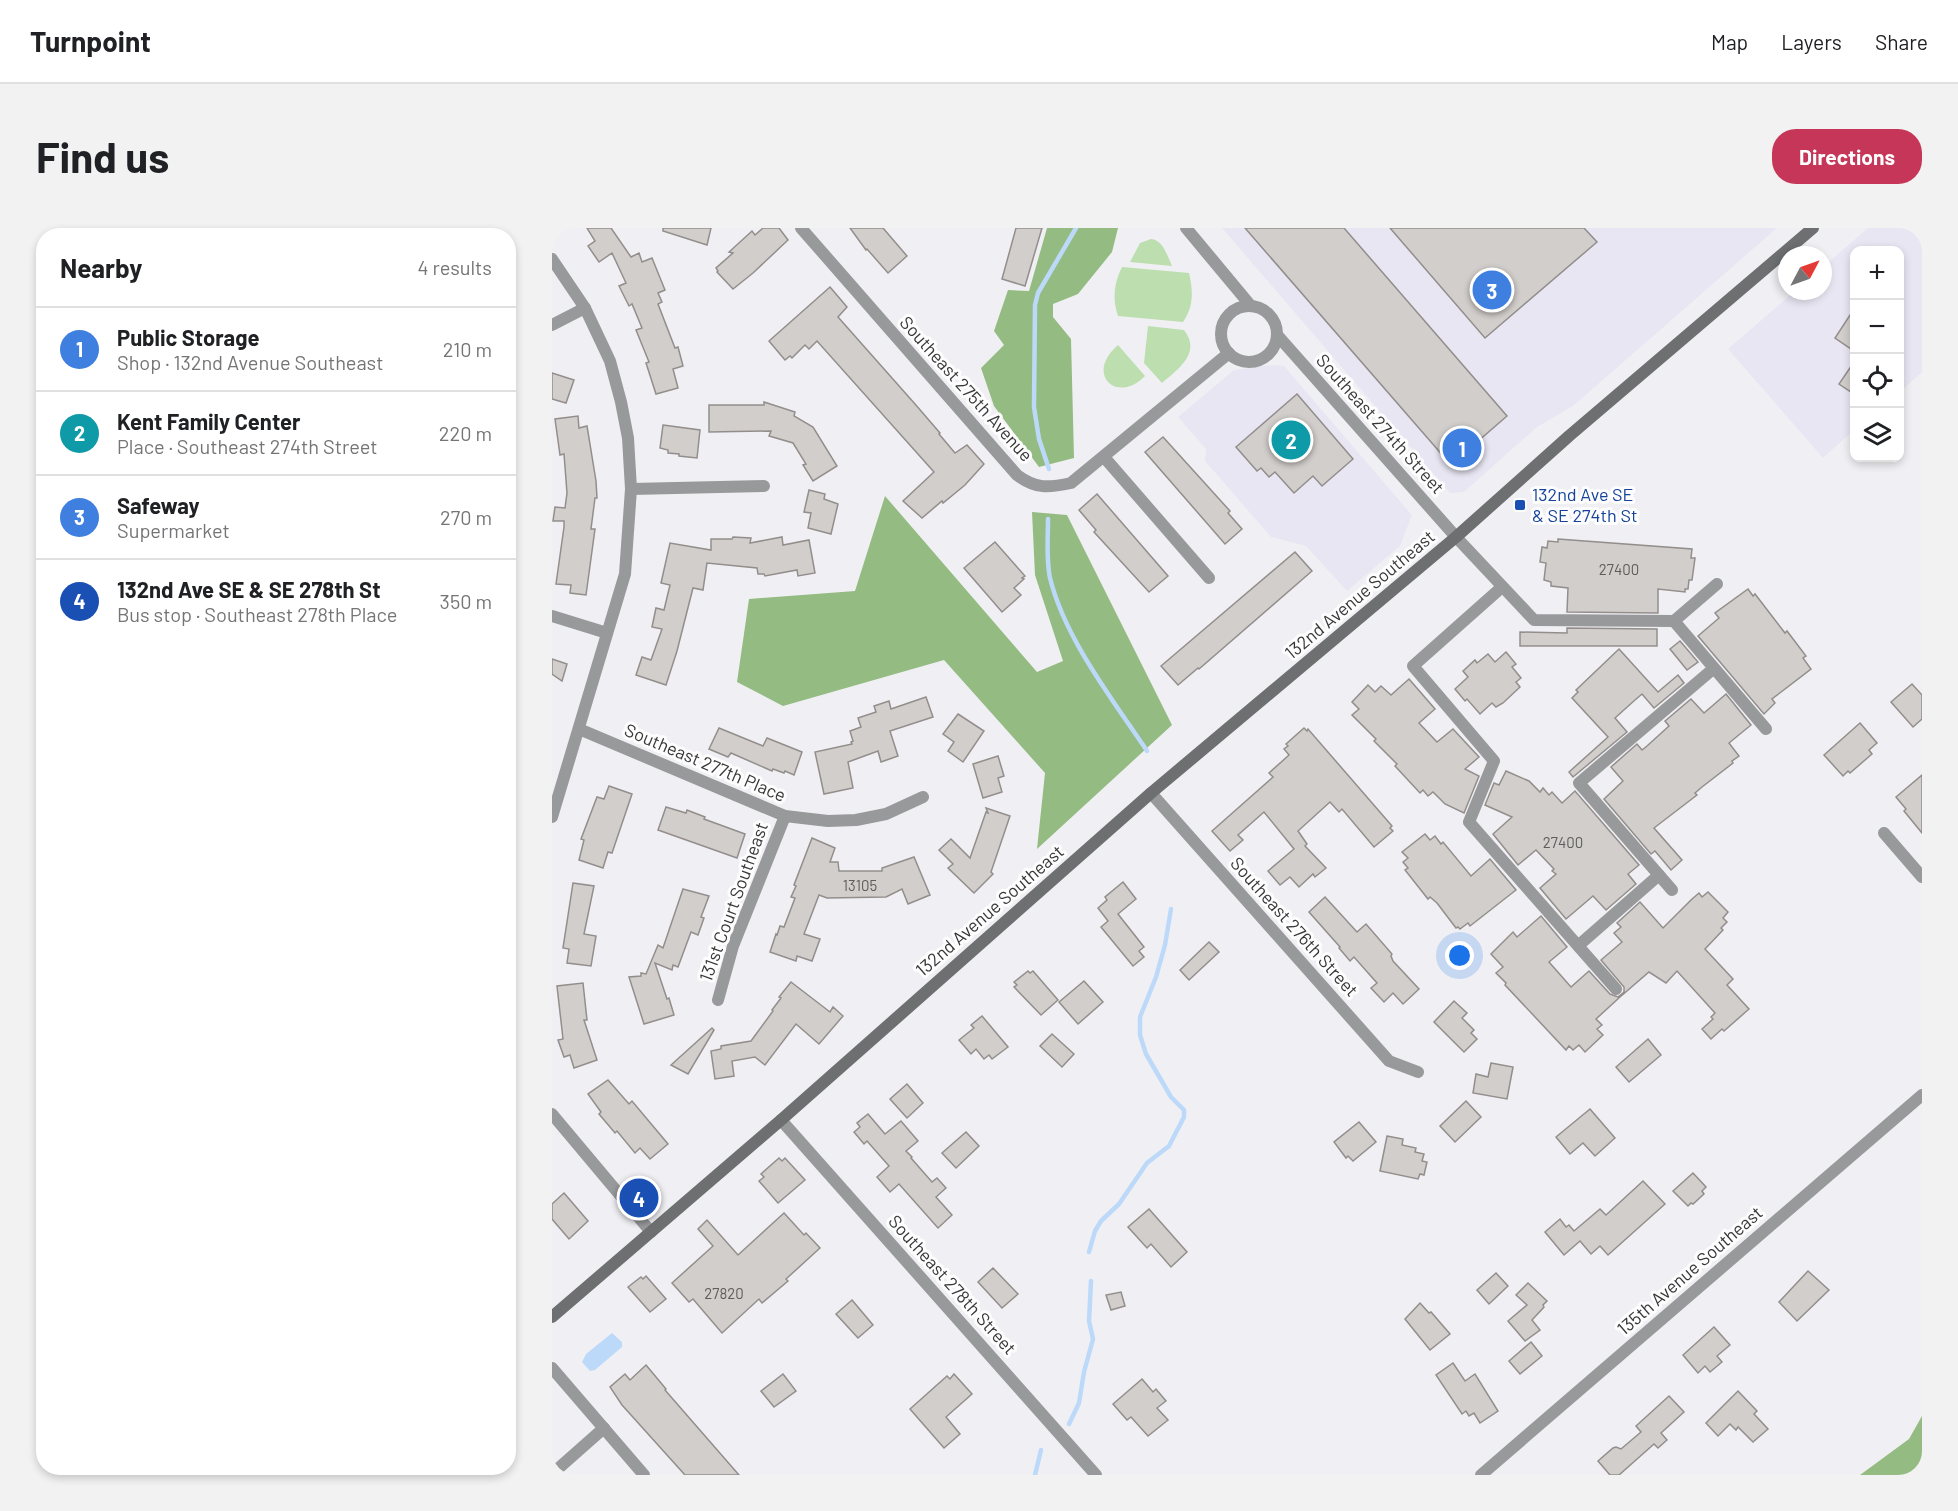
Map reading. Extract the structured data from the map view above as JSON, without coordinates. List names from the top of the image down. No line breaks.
{"streets":{"main road":["132nd Avenue Southeast"],"street":["Southeast 275th Avenue","Southeast 274th Street","Southeast 277th Place","131st Court Southeast","Southeast 276th Street","135th Avenue Southeast","Southeast 278th Street"]},"crossings":[["Southeast 275th Avenue","Southeast 274th Street"],["Southeast 274th Street","132nd Avenue Southeast"],["132nd Avenue Southeast","Southeast 276th Street"],["132nd Avenue Southeast","Southeast 278th Street"],["Southeast 277th Place","131st Court Southeast"]],"places":{"transit":["132nd Ave SE & SE 274th St"]},"house_numbers":["27400","27400","13105","27820"],"north":"top right","page":{"header":"Turnpoint","nav":["Map","Layers","Share"],"buttons":"Directions","title":"Find us","heading":["Nearby","4 results"],"map_buttons":["+","−"],"pins":["3","2","1","4"],"list":[{"mark":"1","name":"Public Storage","note":"Shop · 132nd Avenue Southeast","value":"210 m"},{"mark":"2","name":"Kent Family Center","note":"Place · Southeast 274th Street","value":"220 m"},{"mark":"3","name":"Safeway","note":"Supermarket","value":"270 m"},{"mark":"4","name":"132nd Ave SE & SE 278th St","note":"Bus stop · Southeast 278th Place","value":"350 m"}]}}
